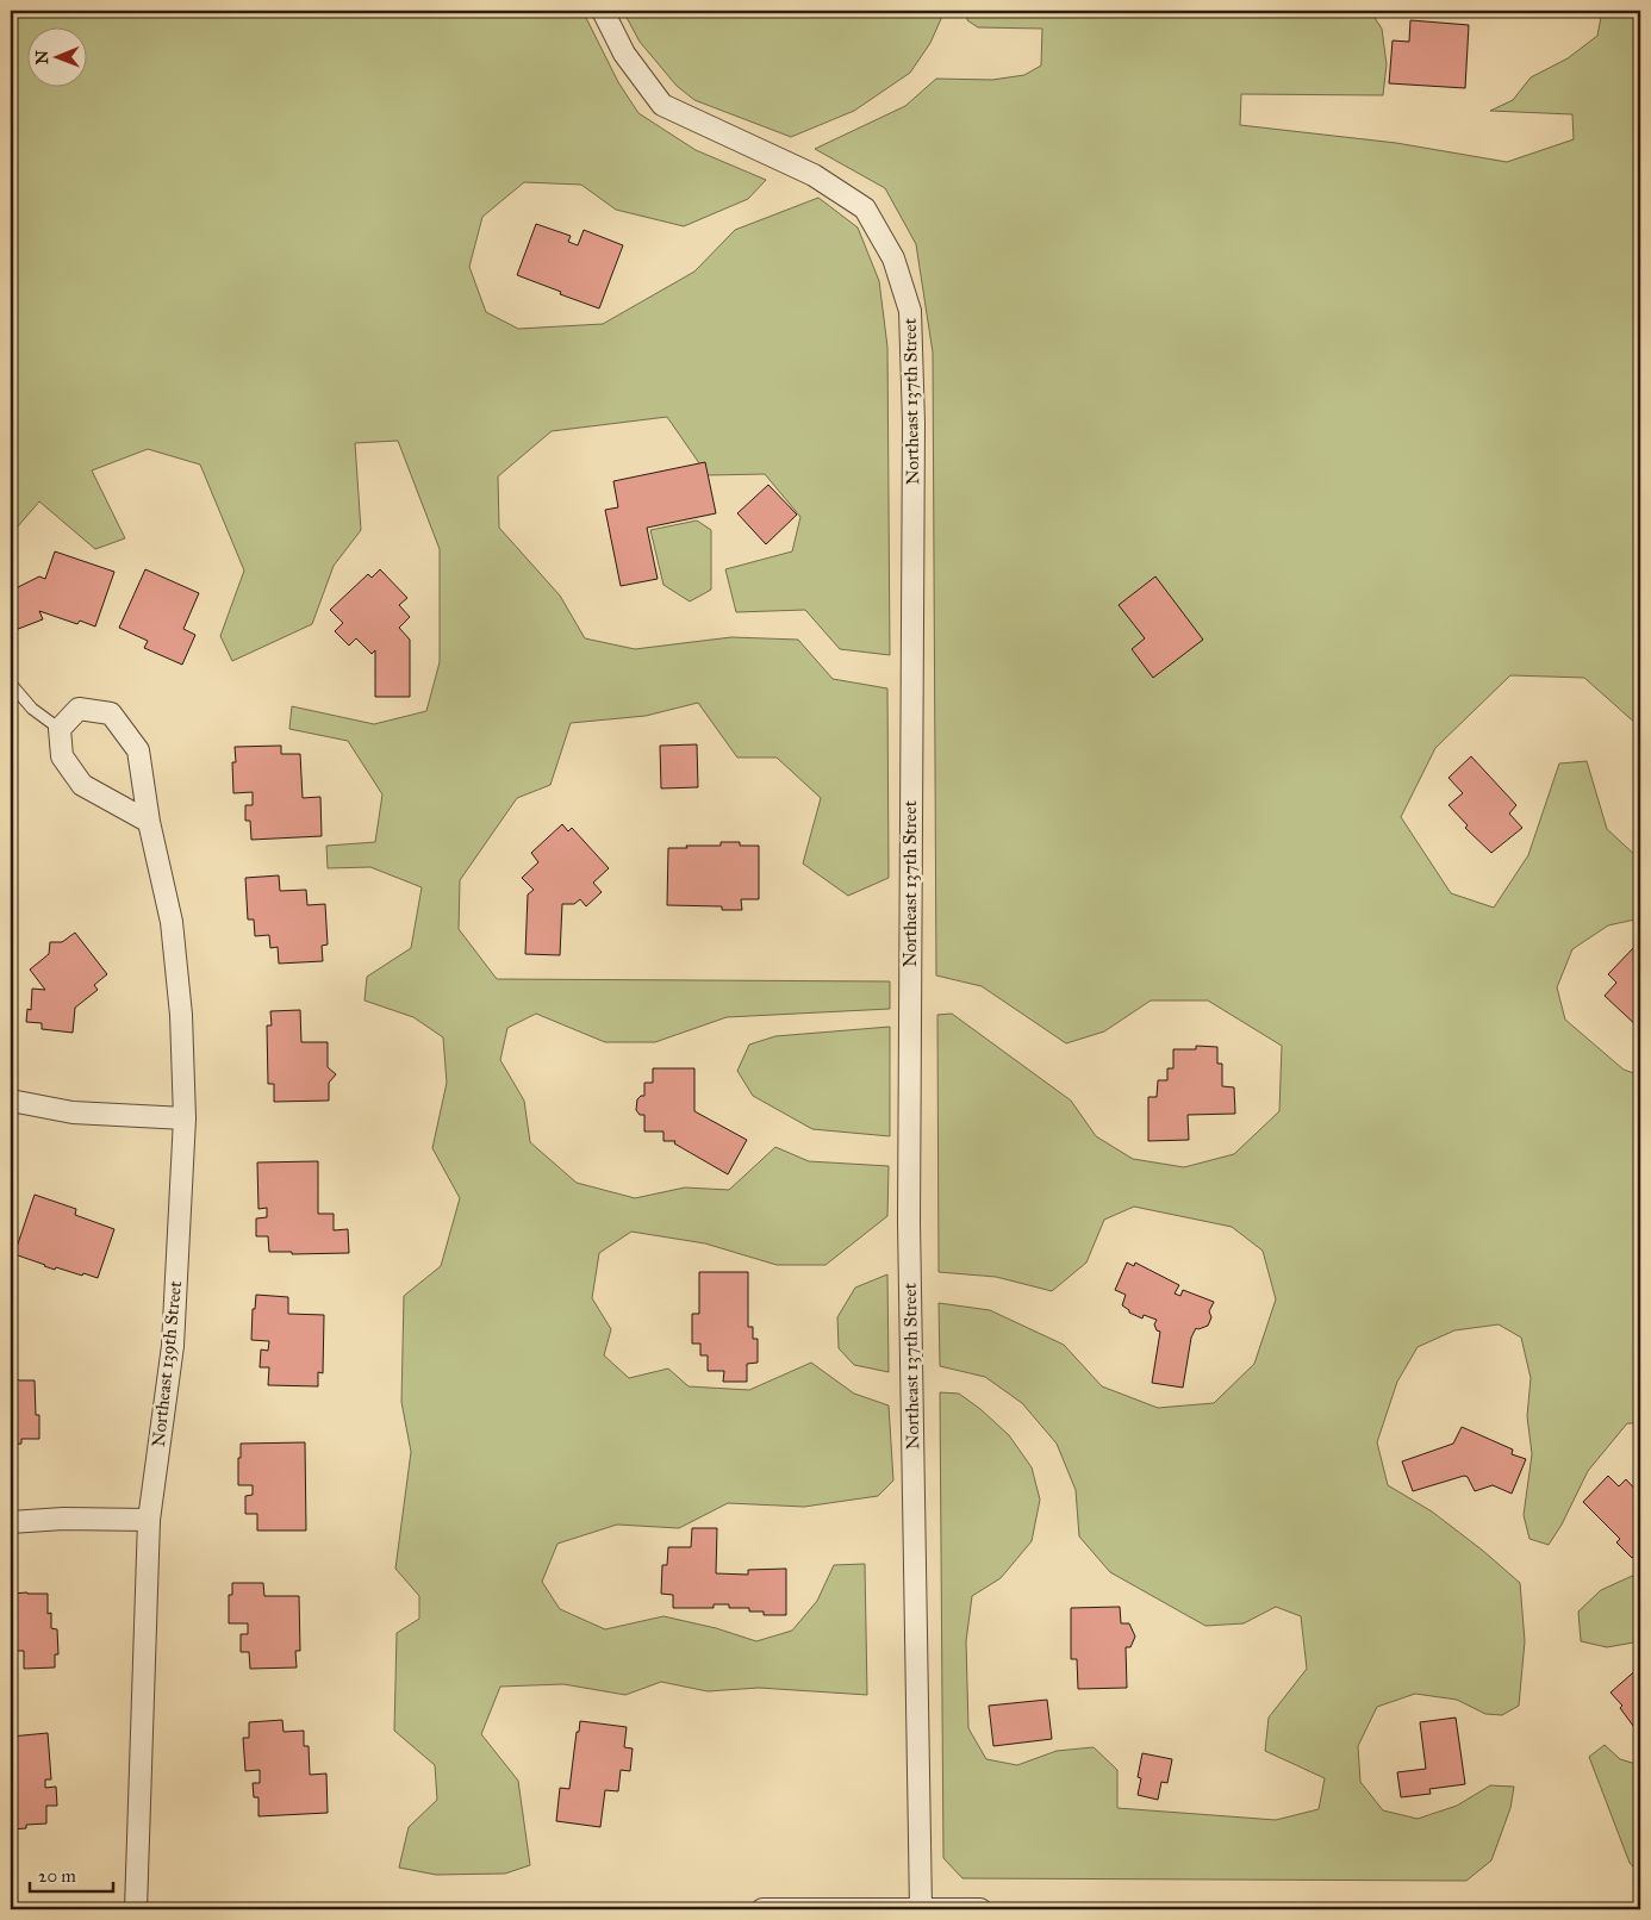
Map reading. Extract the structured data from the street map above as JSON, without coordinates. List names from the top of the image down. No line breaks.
{"streets":{"street":["Northeast 137th Street","Northeast 139th Street"]},"scale_bar":"20 m","north":"left"}
